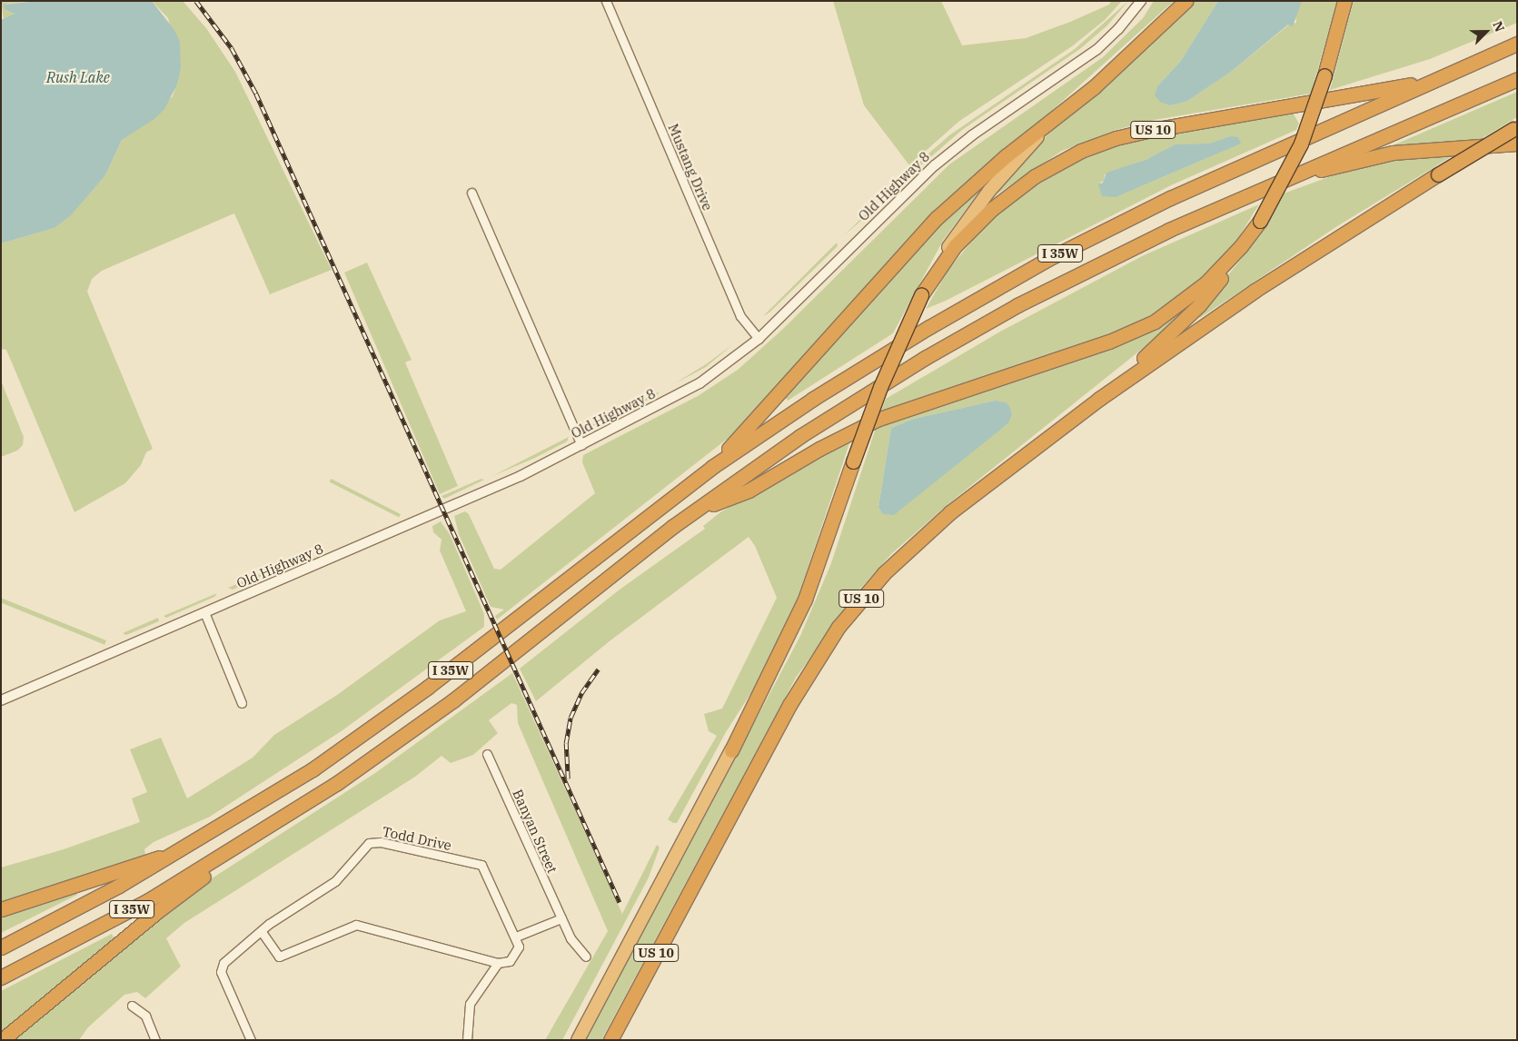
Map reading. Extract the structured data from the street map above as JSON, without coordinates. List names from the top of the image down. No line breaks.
{"streets":{"highway":["US 10","I 35W"],"street":["Mustang Drive","Old Highway 8","Banyan Street","Todd Drive"]},"crossings":[["US 10","I 35W"],["Mustang Drive","Old Highway 8"]],"water":["Rush Lake"],"north":"top right"}
